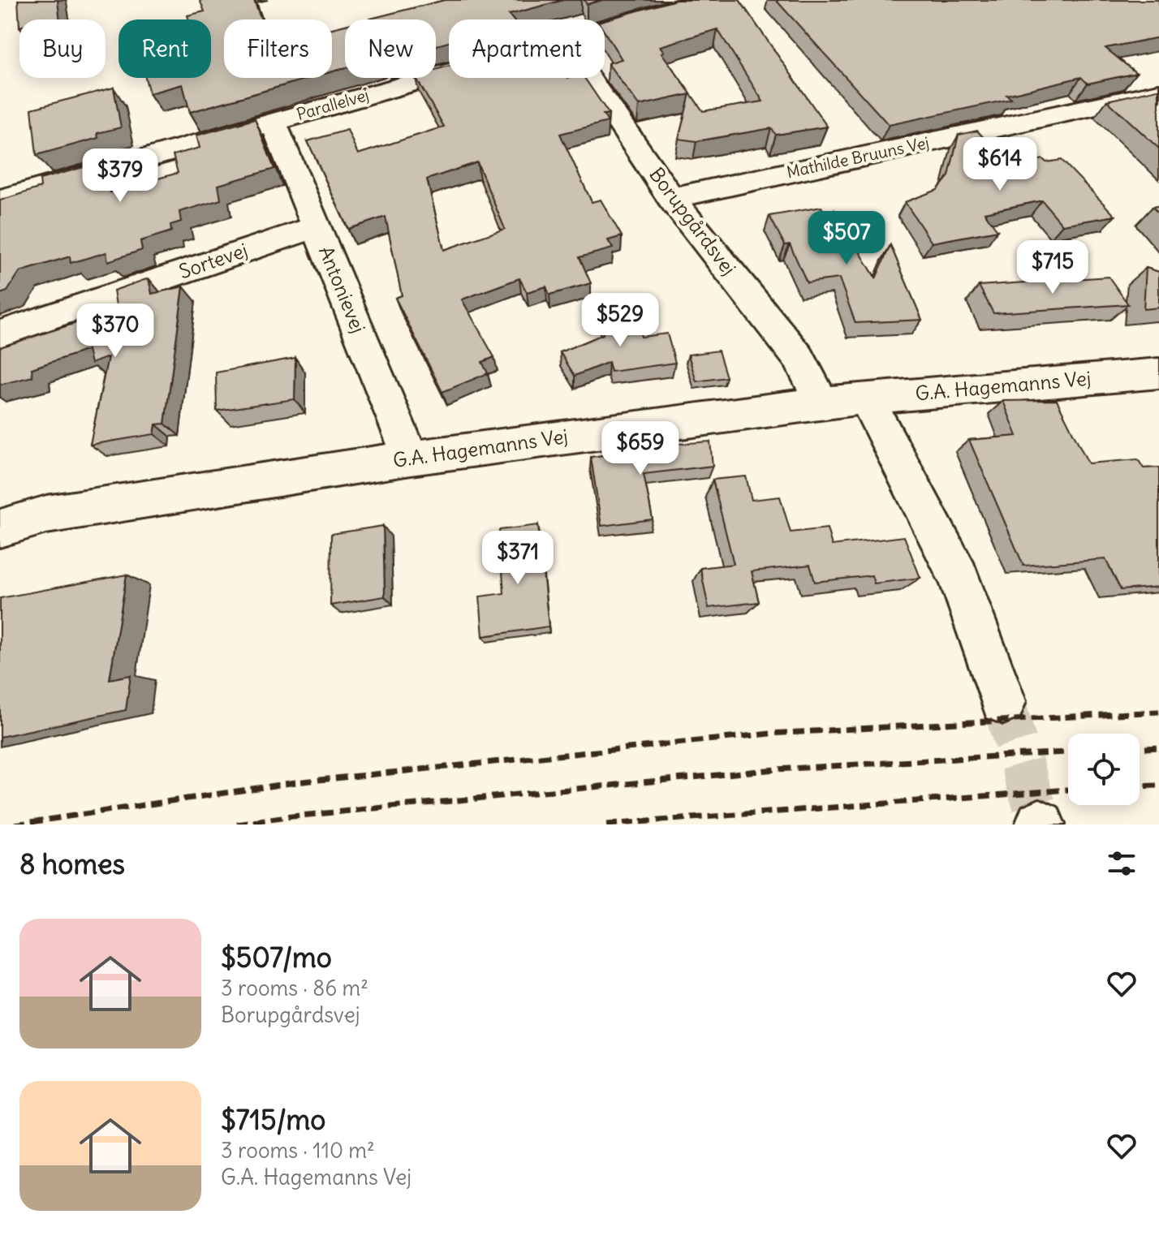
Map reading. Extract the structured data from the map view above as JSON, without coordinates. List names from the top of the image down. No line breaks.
{"streets":{"street":["Parallelvej","Mathilde Bruuns Vej","Borupgårdsvej","Sortevej","Antonievej","G.A. Hagemanns Vej"]},"crossings":[["Parallelvej","Antonievej"],["Mathilde Bruuns Vej","Borupgårdsvej"],["Borupgårdsvej","G.A. Hagemanns Vej"],["Sortevej","Antonievej"],["Antonievej","G.A. Hagemanns Vej"]],"page":{"chip":["Buy","Rent","Filters","New","Apartment"],"price":["$614","$379","$507","$715","$529","$370","$659","$371"],"heading":"8 homes","list":[{"name":"$507/mo","note":"3 rooms · 86 m² · Borupgårdsvej"},{"name":"$715/mo","note":"3 rooms · 110 m² · G.A. Hagemanns Vej"}]}}
